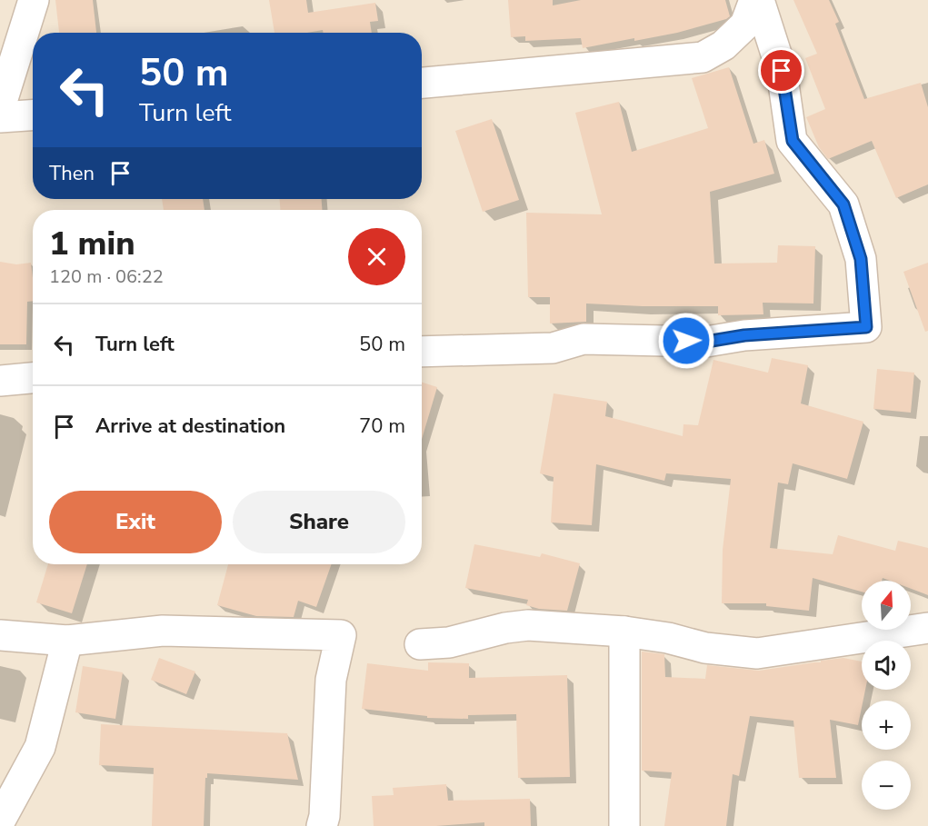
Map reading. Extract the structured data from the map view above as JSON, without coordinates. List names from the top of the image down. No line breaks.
{"north":"top","page":{"turn":["50 m","Turn left"],"then":"Then","heading":["1 min","120 m · 06:22"],"list":[{"name":"Turn left","value":"50 m"},{"name":"Arrive at destination","value":"70 m"}],"buttons":["Exit","Share"],"map_buttons":["+","−"]}}
